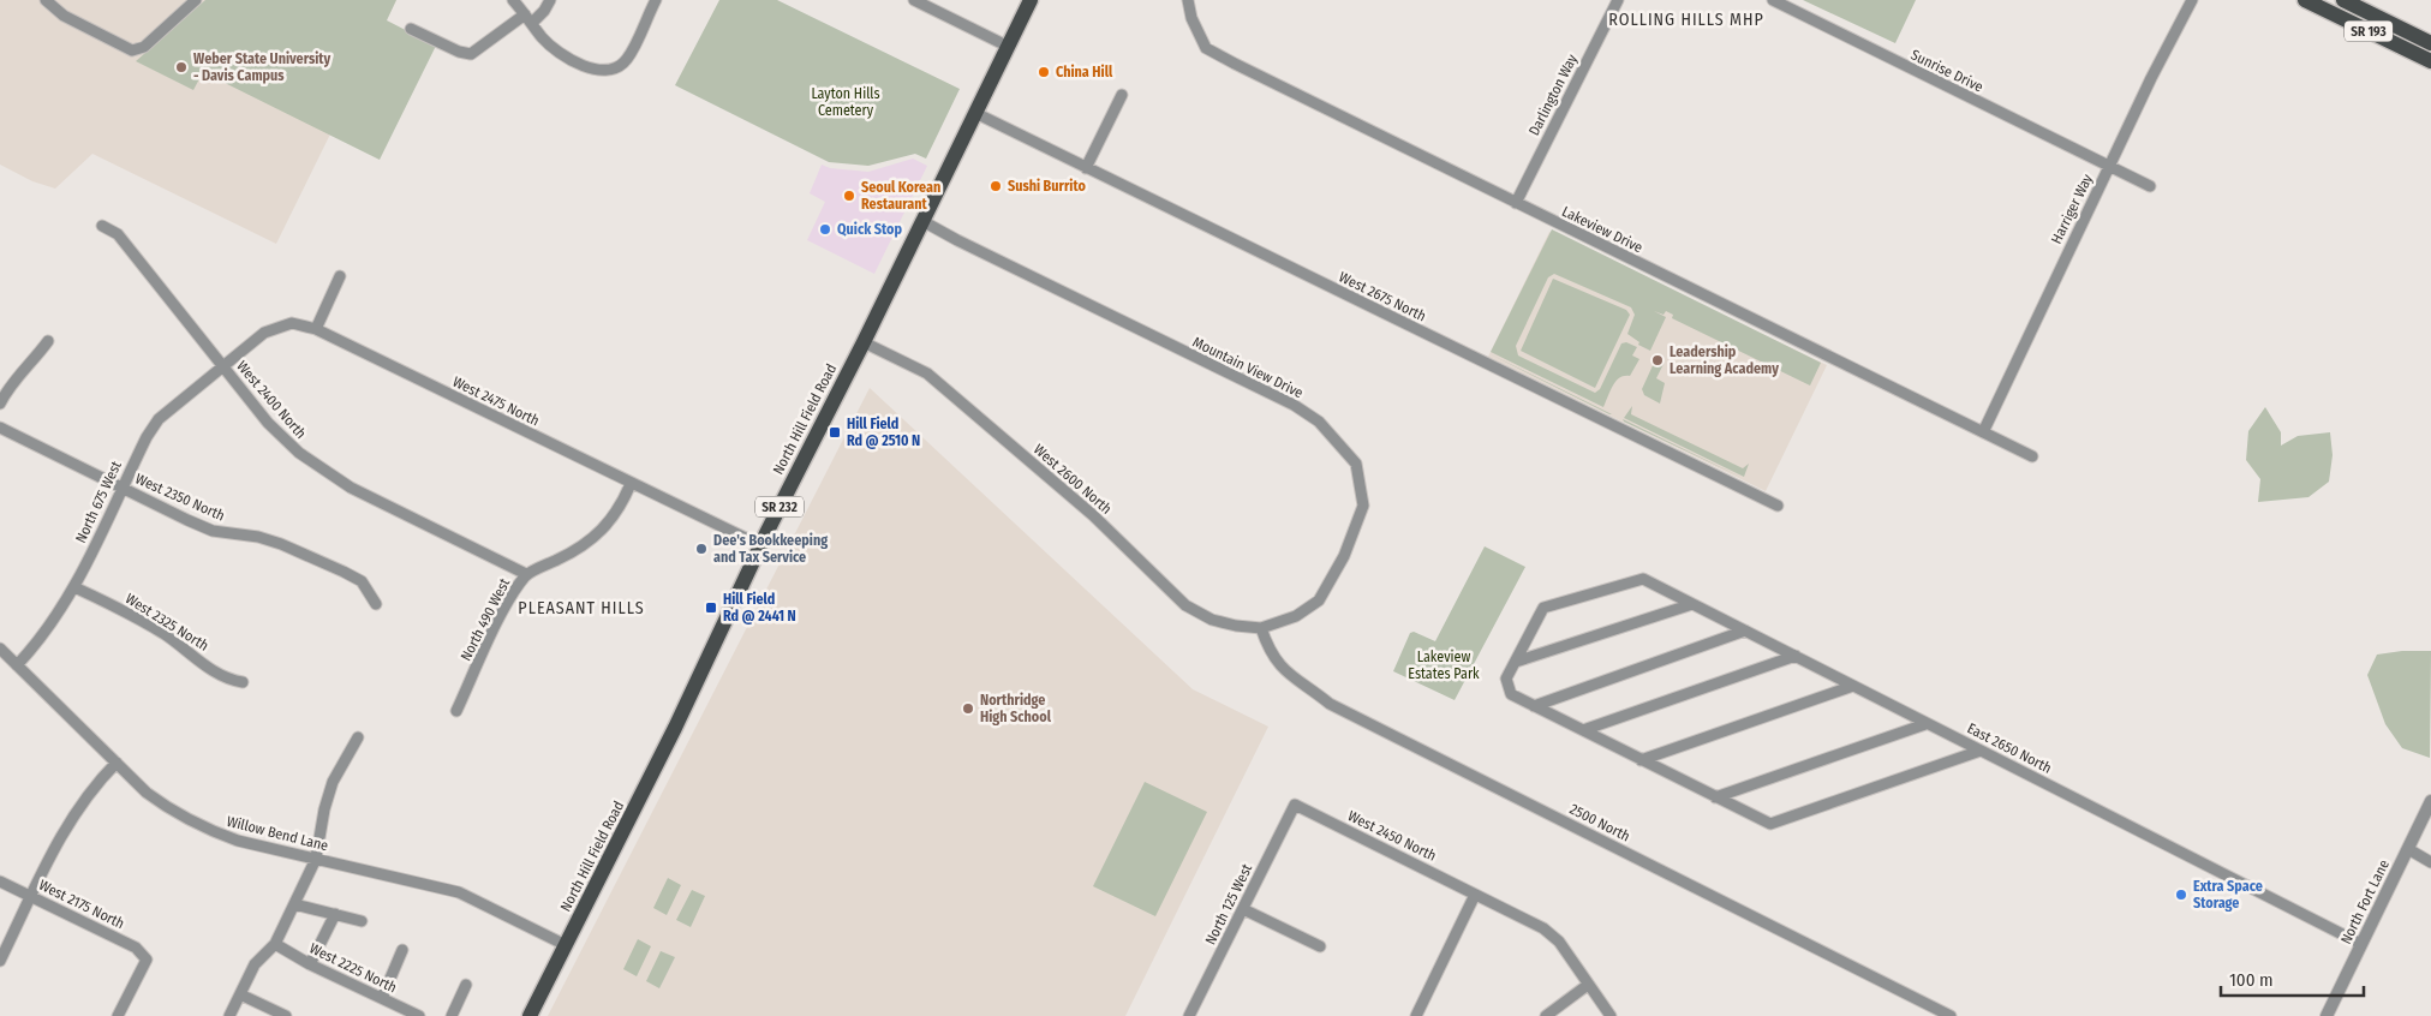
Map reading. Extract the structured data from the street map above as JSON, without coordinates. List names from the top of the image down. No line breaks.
{"streets":{"main road":["SR 193","North Hill Field Road","SR 232"],"street":["Sunrise Drive","Darlington Way","Harriger Way","Lakeview Drive","West 2675 North","Mountain View Drive","West 2400 North","West 2475 North","West 2600 North","West 2350 North","North 675 West","North 490 West","West 2325 North","East 2650 North","2500 North","Willow Bend Lane","West 2450 North","North Fort Lane","West 2175 North","North 125 West","West 2225 North"]},"crossings":[["Sunrise Drive","Harriger Way"],["Darlington Way","Lakeview Drive"],["Harriger Way","Lakeview Drive"],["West 2675 North","North Hill Field Road"],["Mountain View Drive","North Hill Field Road"],["Mountain View Drive","West 2600 North"],["Mountain View Drive","2500 North"],["West 2400 North","West 2475 North"],["West 2400 North","North 675 West"],["West 2400 North","North 490 West"],["West 2475 North","North Hill Field Road"],["West 2475 North","North 675 West"],["West 2475 North","North 490 West"],["North Hill Field Road","West 2600 North"],["North Hill Field Road","Willow Bend Lane"],["West 2600 North","2500 North"],["West 2350 North","North 675 West"],["North 675 West","West 2325 North"],["North 675 West","Willow Bend Lane"],["East 2650 North","North Fort Lane"],["West 2450 North","North 125 West"]],"districts":["ROLLING HILLS MHP","PLEASANT HILLS"],"parks":["Layton Hills Cemetery","Lakeview Estates Park"],"places":{"other":["Weber State University - Davis Campus","China Hill","Sushi Burrito","Seoul Korean Restaurant","Quick Stop","Leadership Learning Academy","Dee's Bookkeeping and Tax Service","Northridge High School","Extra Space Storage"],"transit":["Hill Field Rd @ 2510 N","Hill Field Rd @ 2441 N"]},"scale_bar":"100 m"}
